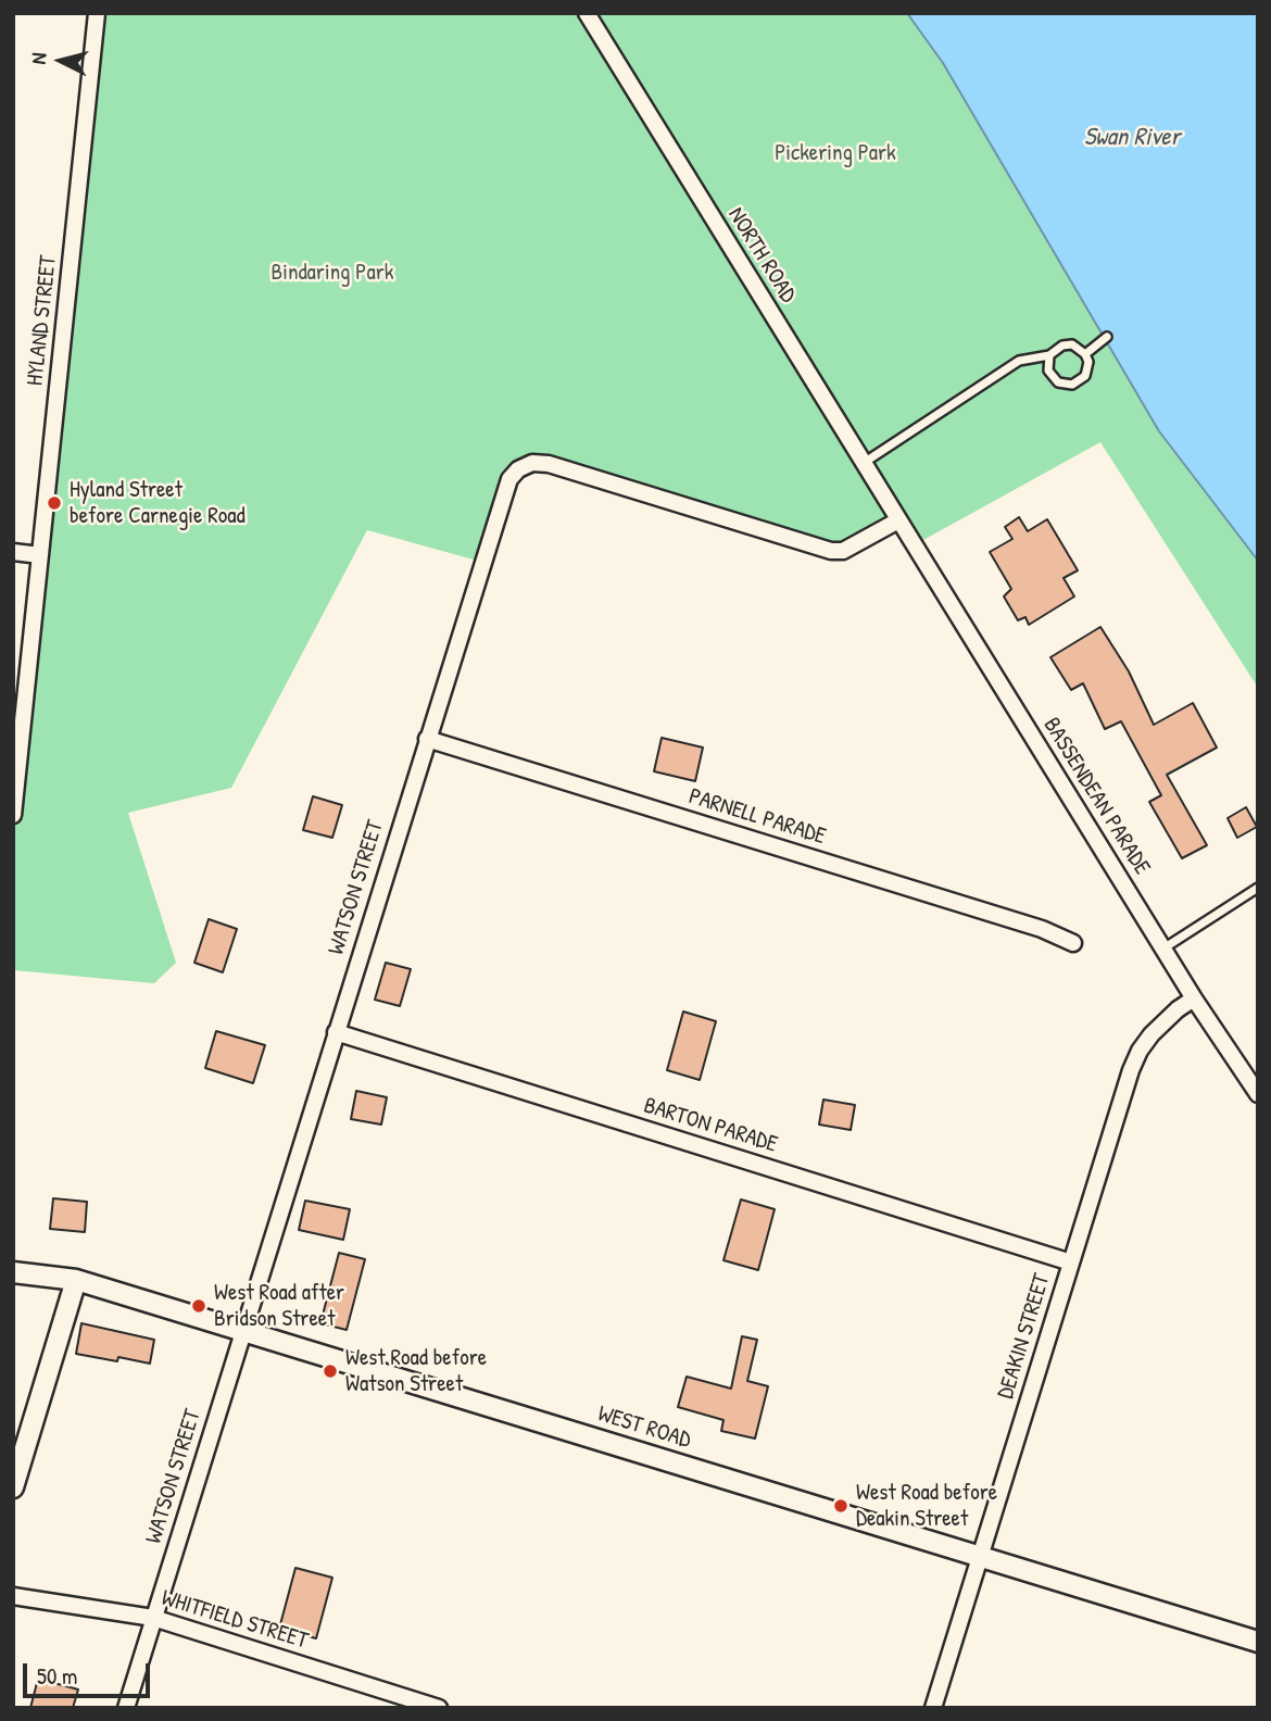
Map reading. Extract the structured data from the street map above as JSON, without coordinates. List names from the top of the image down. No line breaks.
{"streets":{"street":["NORTH ROAD","HYLAND STREET","BASSENDEAN PARADE","PARNELL PARADE","WATSON STREET","BARTON PARADE","DEAKIN STREET","WEST ROAD","WHITFIELD STREET"]},"crossings":[["NORTH ROAD","BASSENDEAN PARADE"],["NORTH ROAD","WATSON STREET"],["BASSENDEAN PARADE","WATSON STREET"],["BASSENDEAN PARADE","DEAKIN STREET"],["PARNELL PARADE","WATSON STREET"],["WATSON STREET","BARTON PARADE"],["WATSON STREET","WEST ROAD"],["WATSON STREET","WHITFIELD STREET"],["BARTON PARADE","DEAKIN STREET"],["DEAKIN STREET","WEST ROAD"]],"water":["Swan River"],"parks":["Pickering Park","Bindaring Park"],"places":["Hyland Street before Carnegie Road","West Road after Bridson Street","West Road before Watson Street","West Road before Deakin Street"],"scale_bar":"50 m","north":"left"}
